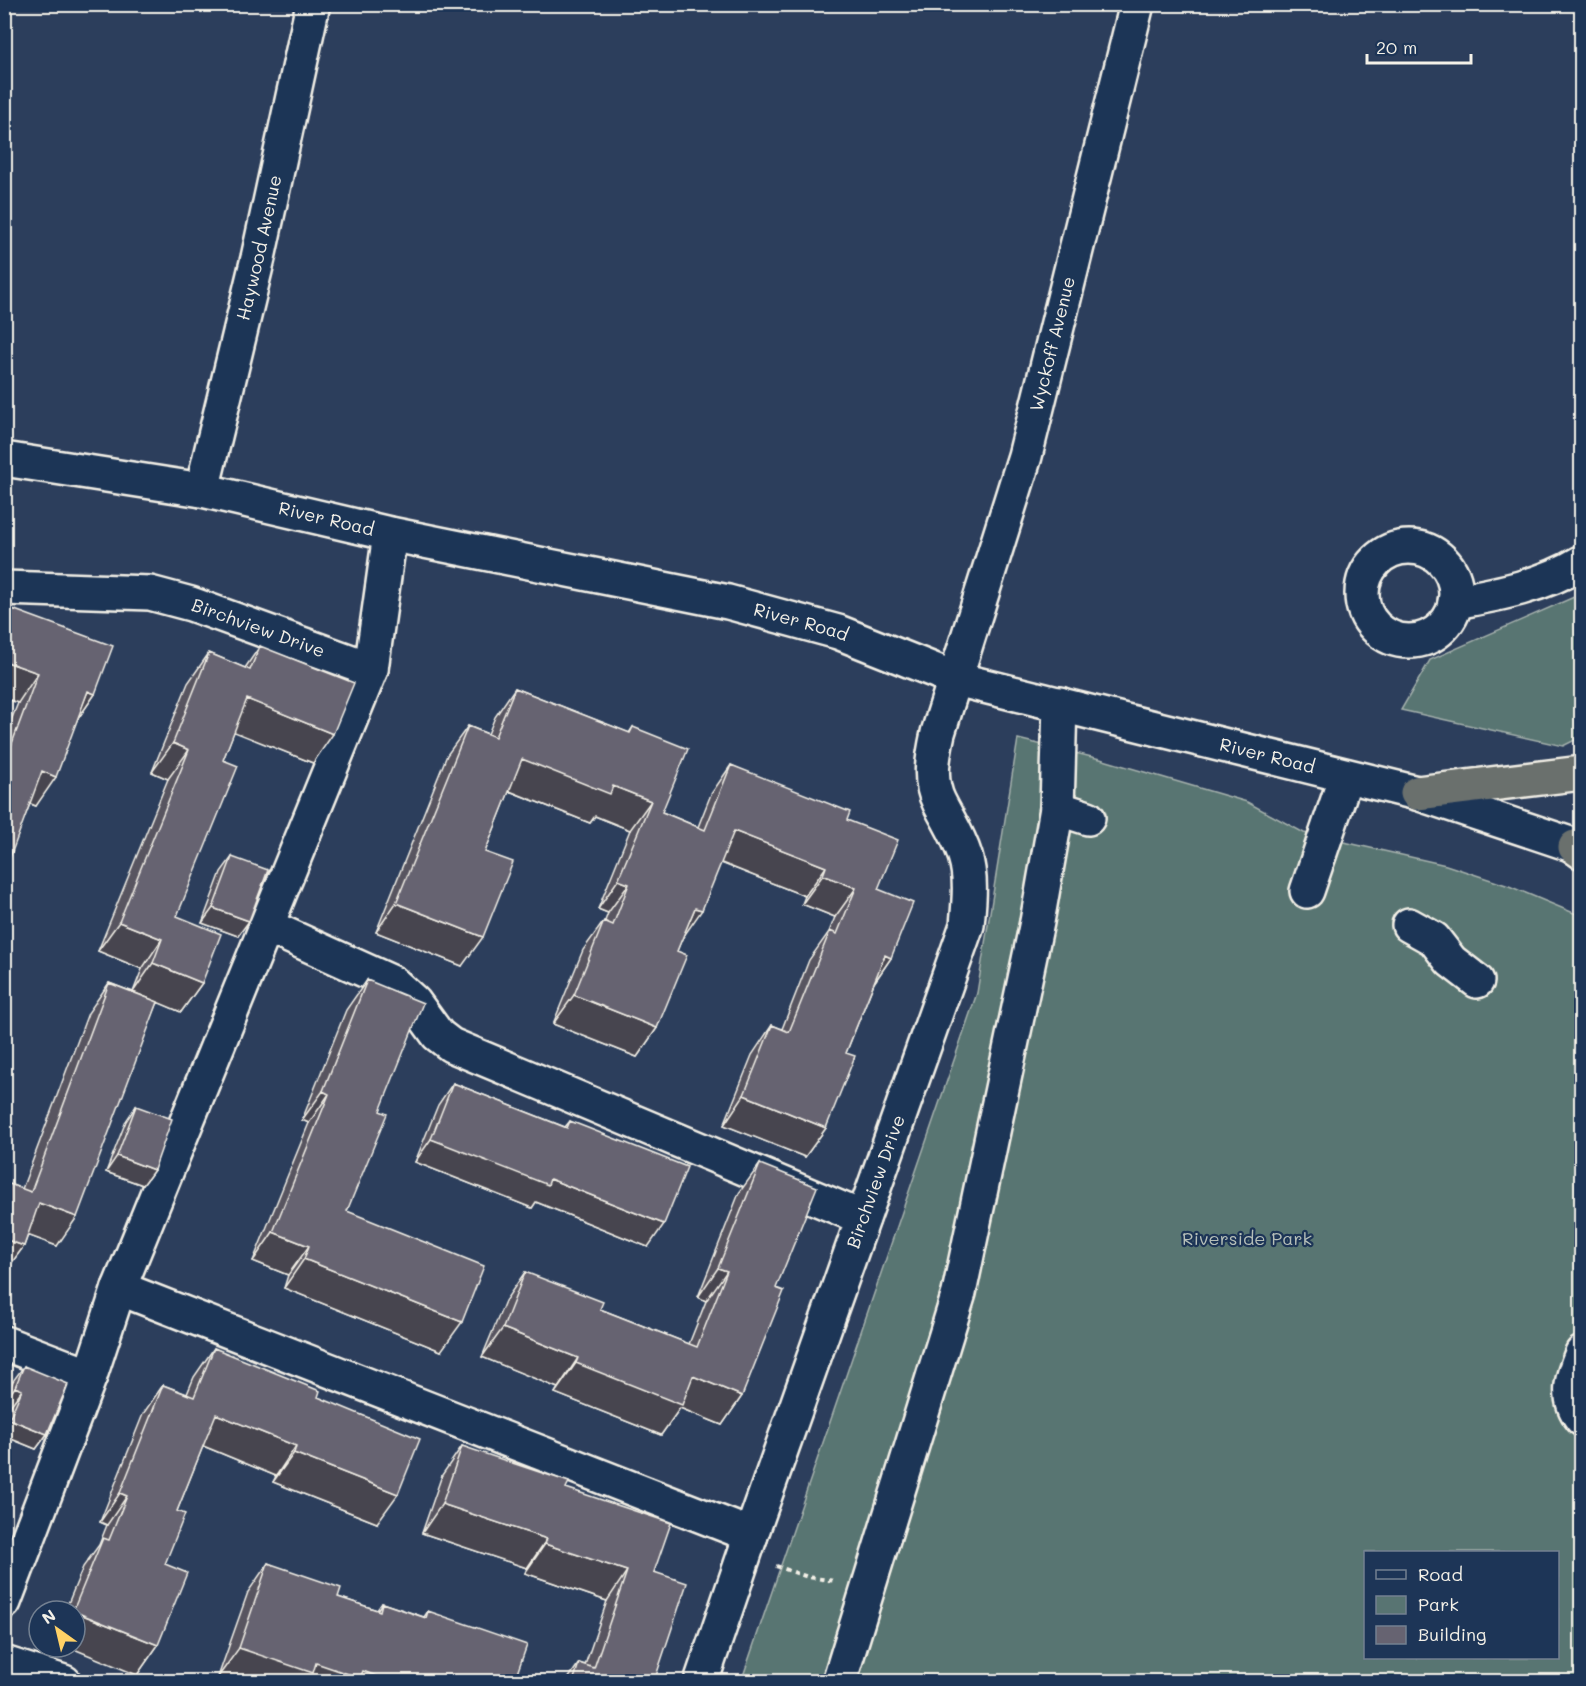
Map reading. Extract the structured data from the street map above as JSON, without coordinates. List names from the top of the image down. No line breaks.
{"streets":{"street":["Haywood Avenue","Wyckoff Avenue","River Road","Birchview Drive"]},"crossings":[["Haywood Avenue","River Road"],["Wyckoff Avenue","River Road"],["Wyckoff Avenue","Birchview Drive"],["River Road","Birchview Drive"]],"parks":["Riverside Park"],"legend":["Road","Park","Building"],"scale_bar":"20 m","north":"top left"}
